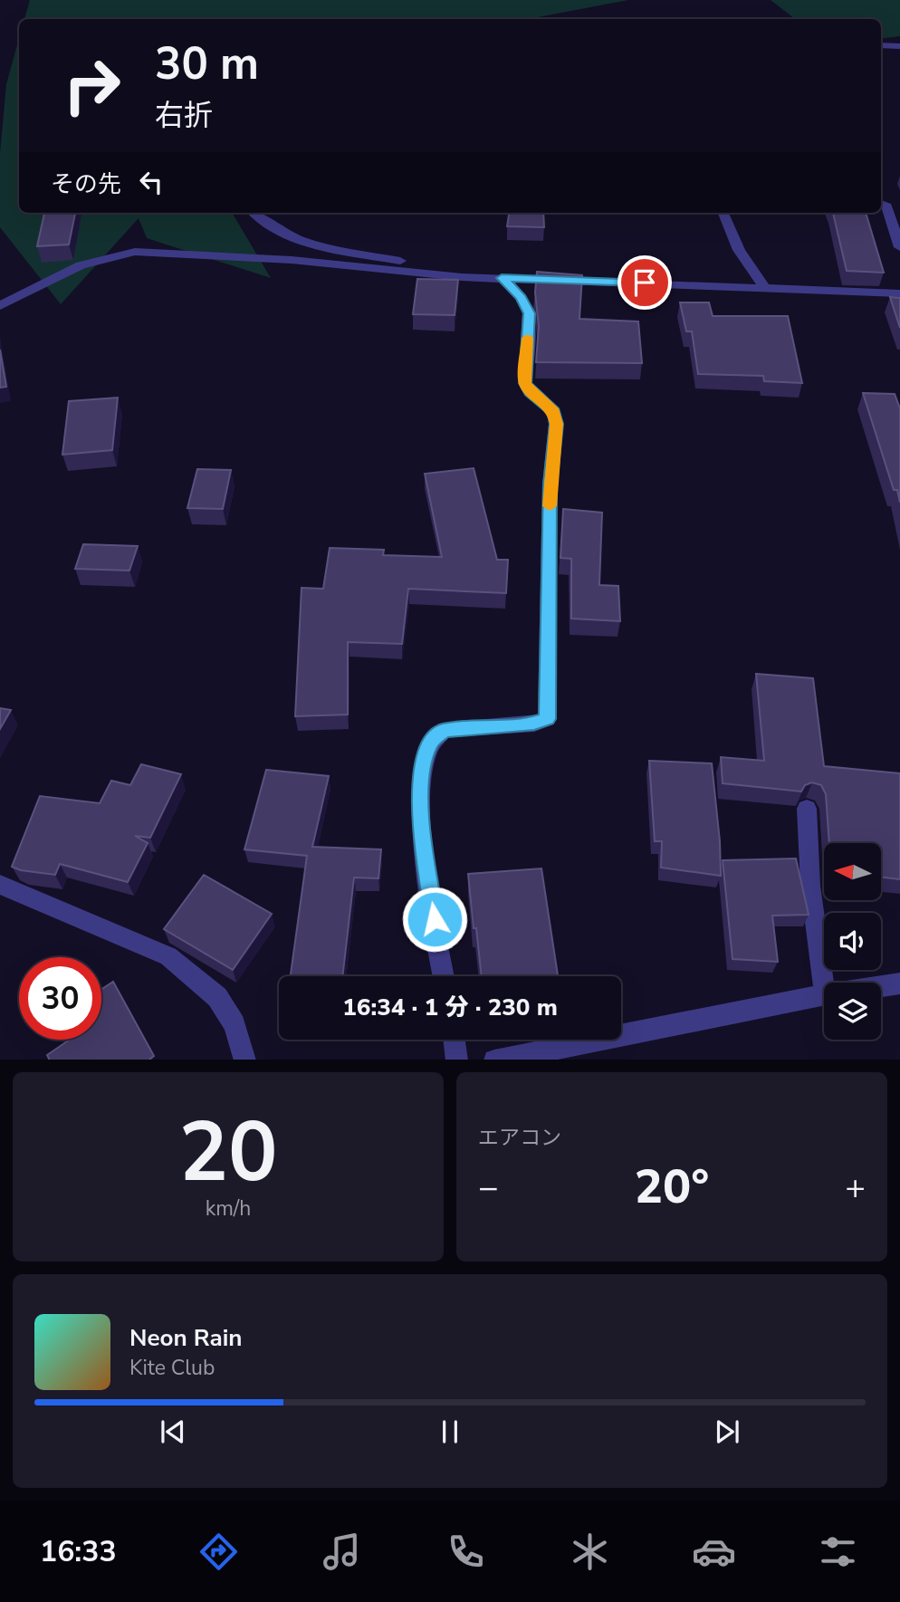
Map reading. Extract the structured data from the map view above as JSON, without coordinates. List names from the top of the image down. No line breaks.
{"north":"left","page":{"turn":["30 m","右折"],"then":"その先","limit":"30","trip":"16:34 · 1 分 · 230 m","tile":[["20","km/h"],"エアコン"],"heat":["−","20°","+"],"song":["Neon Rain","Kite Club"],"tabs":"16:33"}}
